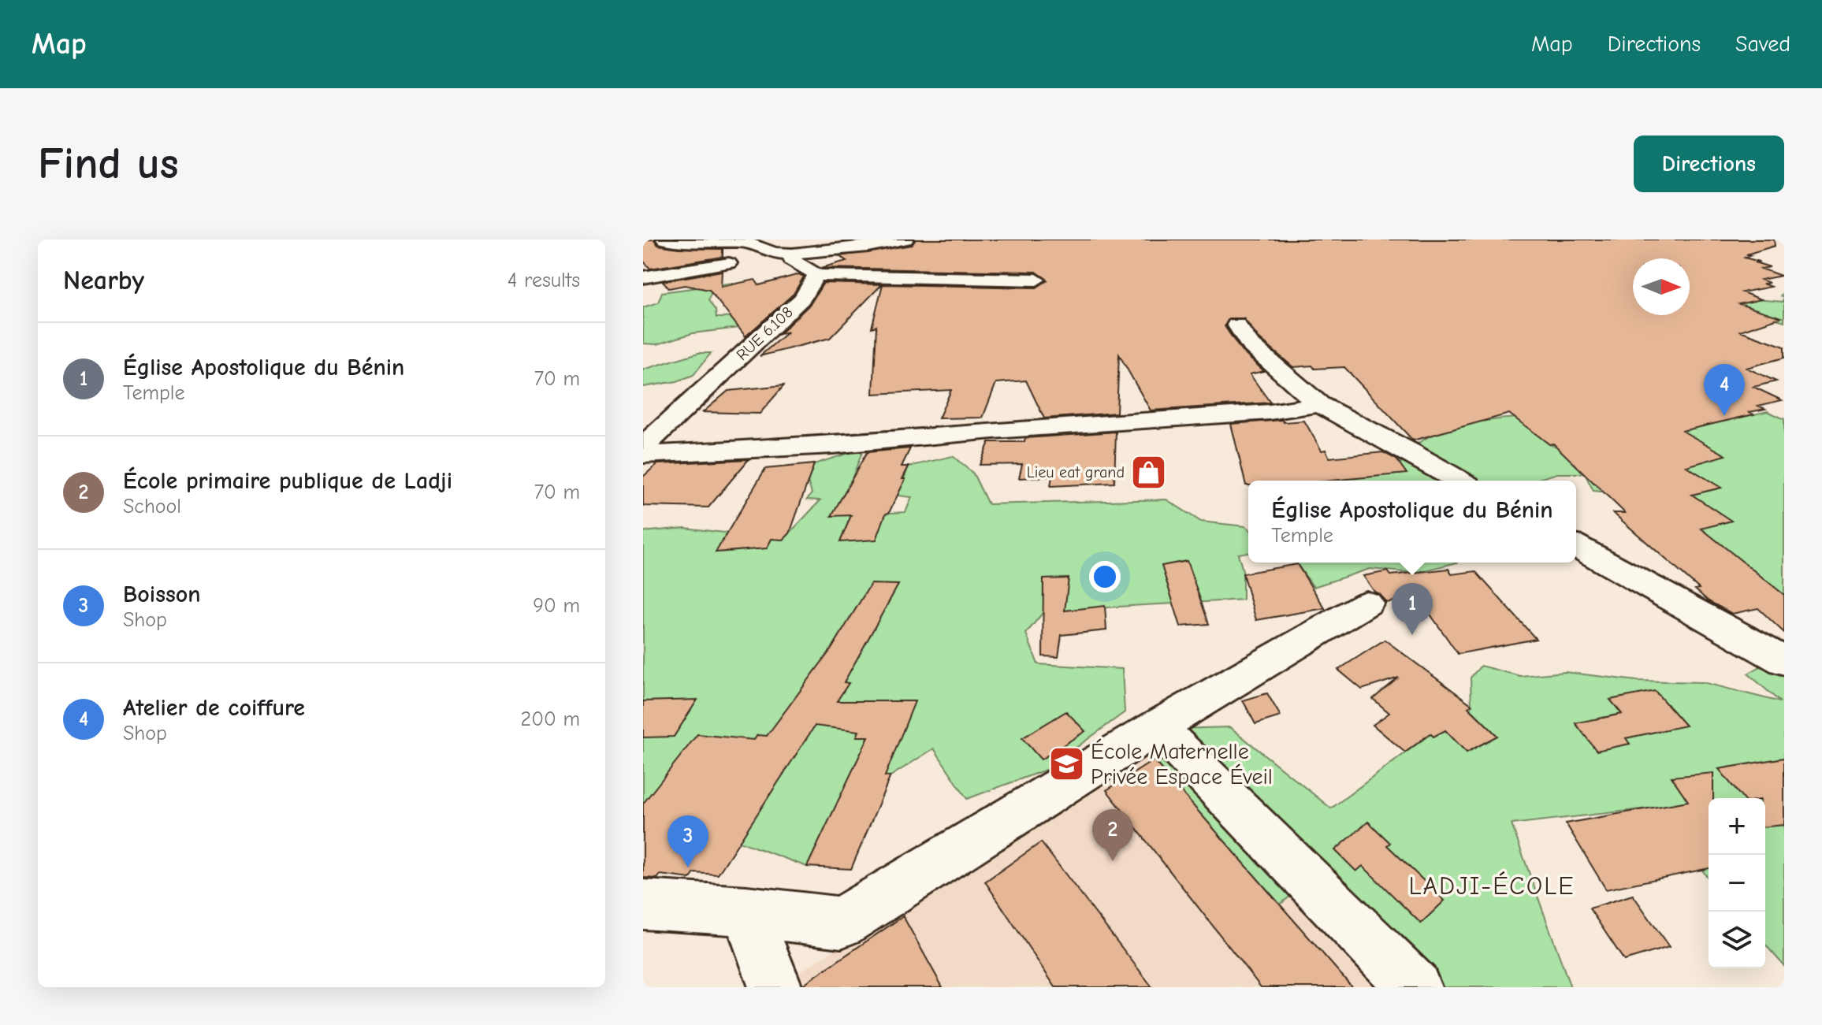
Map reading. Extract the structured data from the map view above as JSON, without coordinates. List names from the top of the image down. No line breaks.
{"streets":{"street":["RUE 6.108"]},"districts":["LADJI-ÉCOLE"],"places":{"shop":["Lieu eat grand"],"school or university":["École Maternelle Privée Espace Éveil"]},"north":"right","page":{"header":"Map","nav":["Map","Directions","Saved"],"buttons":"Directions","title":"Find us","heading":["Nearby","4 results"],"list":[{"mark":"1","name":"Église Apostolique du Bénin","note":"Temple","value":"70 m"},{"mark":"2","name":"École primaire publique de Ladji","note":"School","value":"70 m"},{"mark":"3","name":"Boisson","note":"Shop","value":"90 m"},{"mark":"4","name":"Atelier de coiffure","note":"Shop","value":"200 m"}],"pins":["4","1","2","3"],"popup":["Église Apostolique du Bénin","Temple"],"map_buttons":["+","−"]}}
